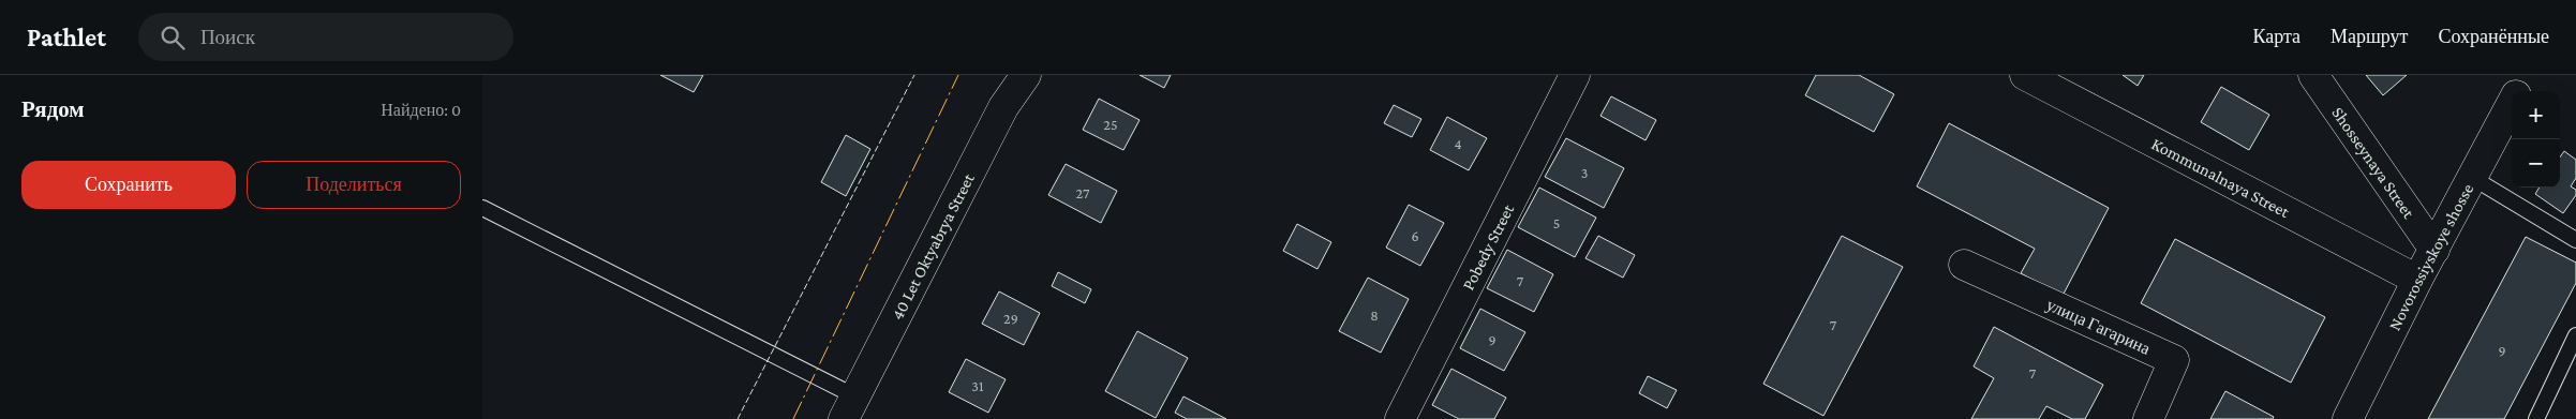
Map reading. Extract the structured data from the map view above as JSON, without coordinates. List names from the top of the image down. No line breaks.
{"streets":{"street":["Shosseynaya Street","Kommunalnaya Street","40 Let Oktyabrya Street","Pobedy Street","Novorossiyskoye shosse","улица Гагарина"]},"crossings":[["Shosseynaya Street","Novorossiyskoye shosse"],["Kommunalnaya Street","Novorossiyskoye shosse"]],"house_numbers":["25","4","3","27","5","6","7","8","29","7","9","9","7","31"],"page":{"header":"Pathlet","search":"Поиск","nav":["Карта","Маршрут","Сохранённые"],"heading":["Рядом","Найдено: 0"],"map_buttons":["+","−"],"buttons":["Сохранить","Поделиться"]}}
